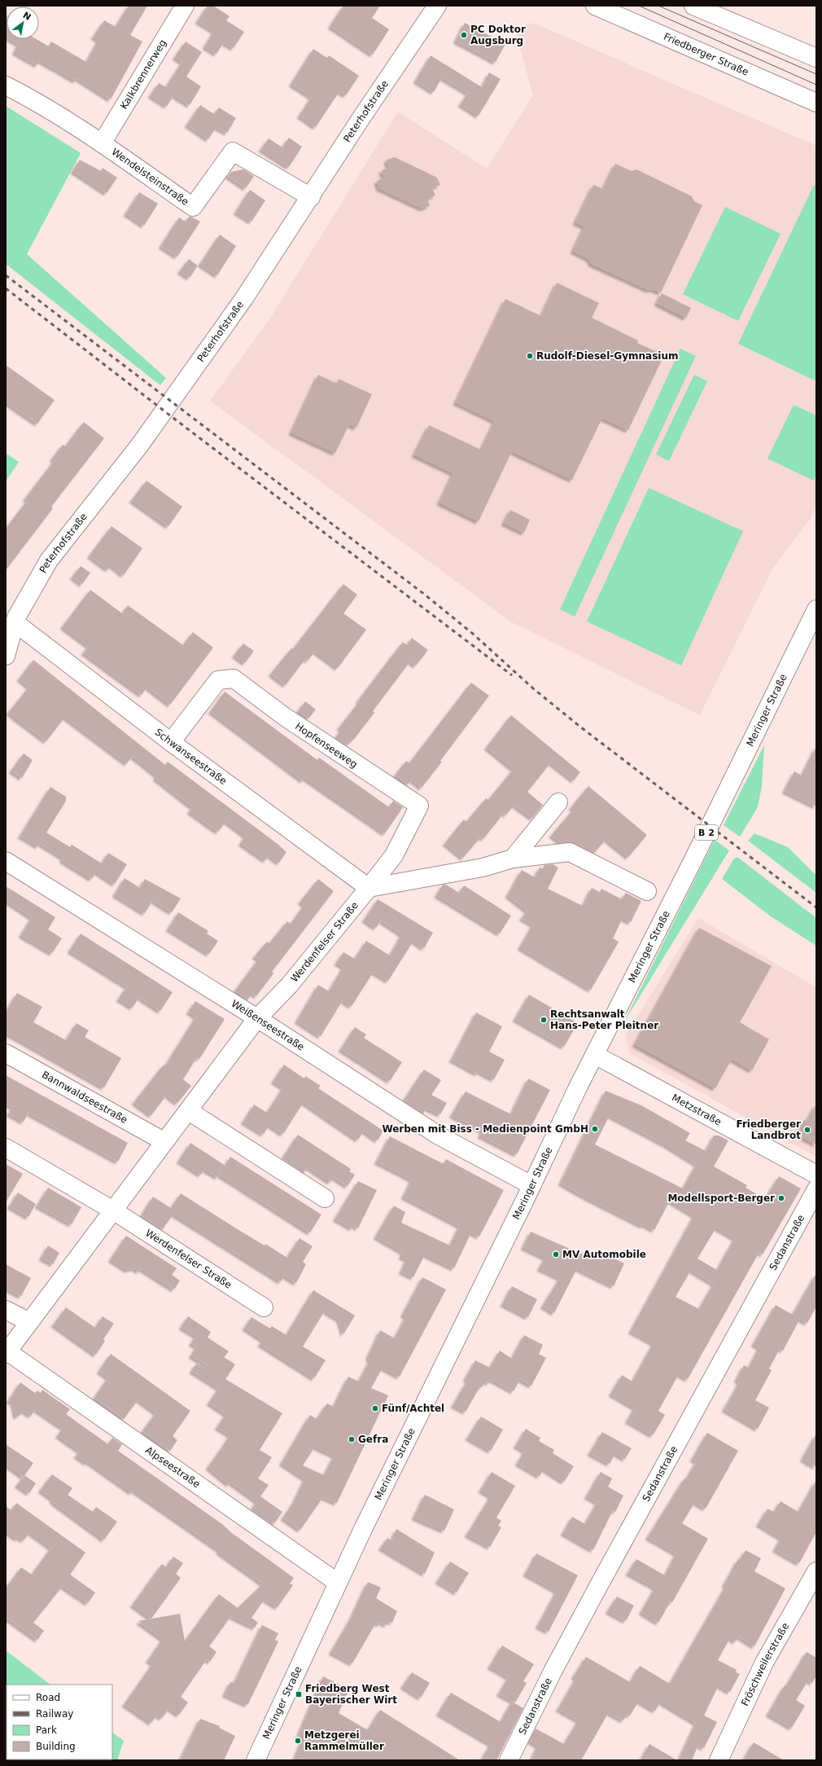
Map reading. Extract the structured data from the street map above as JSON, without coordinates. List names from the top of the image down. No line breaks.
{"streets":{"street":["Friedberger Straße","Kalkbrennerweg","Peterhofstraße","Wendelsteinstraße","Meringer Straße","Hopfenseeweg","Schwanseestraße","B 2","Werdenfelser Straße","Weißenseestraße","Bannwaldseestraße","Metzstraße","Sedanstraße","Alpseestraße","Fröschweilerstraße"]},"crossings":[["Kalkbrennerweg","Wendelsteinstraße"],["Peterhofstraße","Wendelsteinstraße"],["Peterhofstraße","Schwanseestraße"],["Meringer Straße","Weißenseestraße"],["Meringer Straße","Metzstraße"],["Meringer Straße","Alpseestraße"],["Hopfenseeweg","Schwanseestraße"],["Hopfenseeweg","Werdenfelser Straße"],["Schwanseestraße","Werdenfelser Straße"],["Werdenfelser Straße","Weißenseestraße"],["Werdenfelser Straße","Bannwaldseestraße"],["Werdenfelser Straße","Alpseestraße"]],"places":{"other":["PC Doktor Augsburg","Rudolf-Diesel-Gymnasium","Rechtsanwalt Hans-Peter Pleitner","Werben mit Biss - Medienpoint GmbH","Friedberger Landbrot","Modellsport-Berger","MV Automobile","Fünf/Achtel","Gefra","Metzgerei Rammelmüller"],"transit":["Friedberg West Bayerischer Wirt"]},"legend":["Road","Railway","Park","Building"],"north":"top right"}
